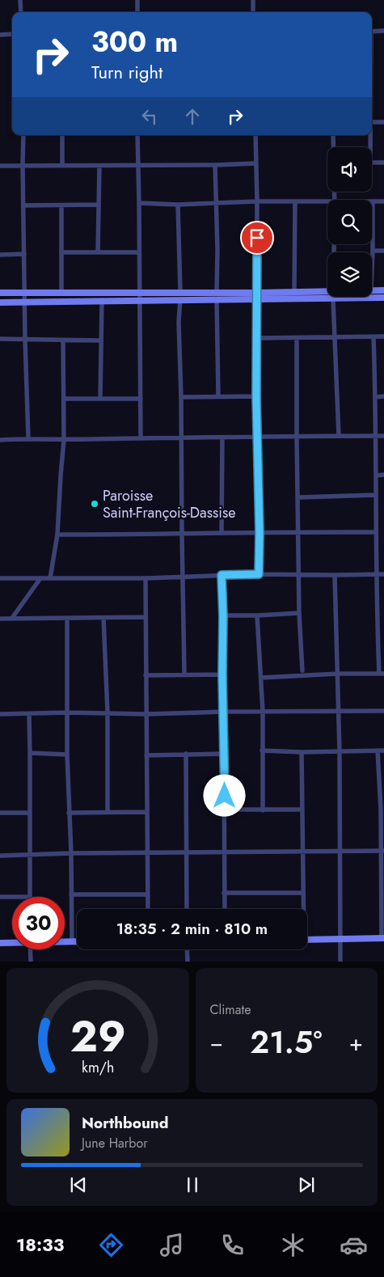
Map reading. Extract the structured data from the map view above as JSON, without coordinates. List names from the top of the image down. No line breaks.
{"places":["Paroisse Saint-François-Dassise"],"page":{"turn":["300 m","Turn right"],"limit":"30","trip":"18:35 · 2 min · 810 m","tile":"Climate","heat":["−","21.5°","+"],"song":["Northbound","June Harbor"],"tabs":"18:33","gauge":["29","km/h"]}}
